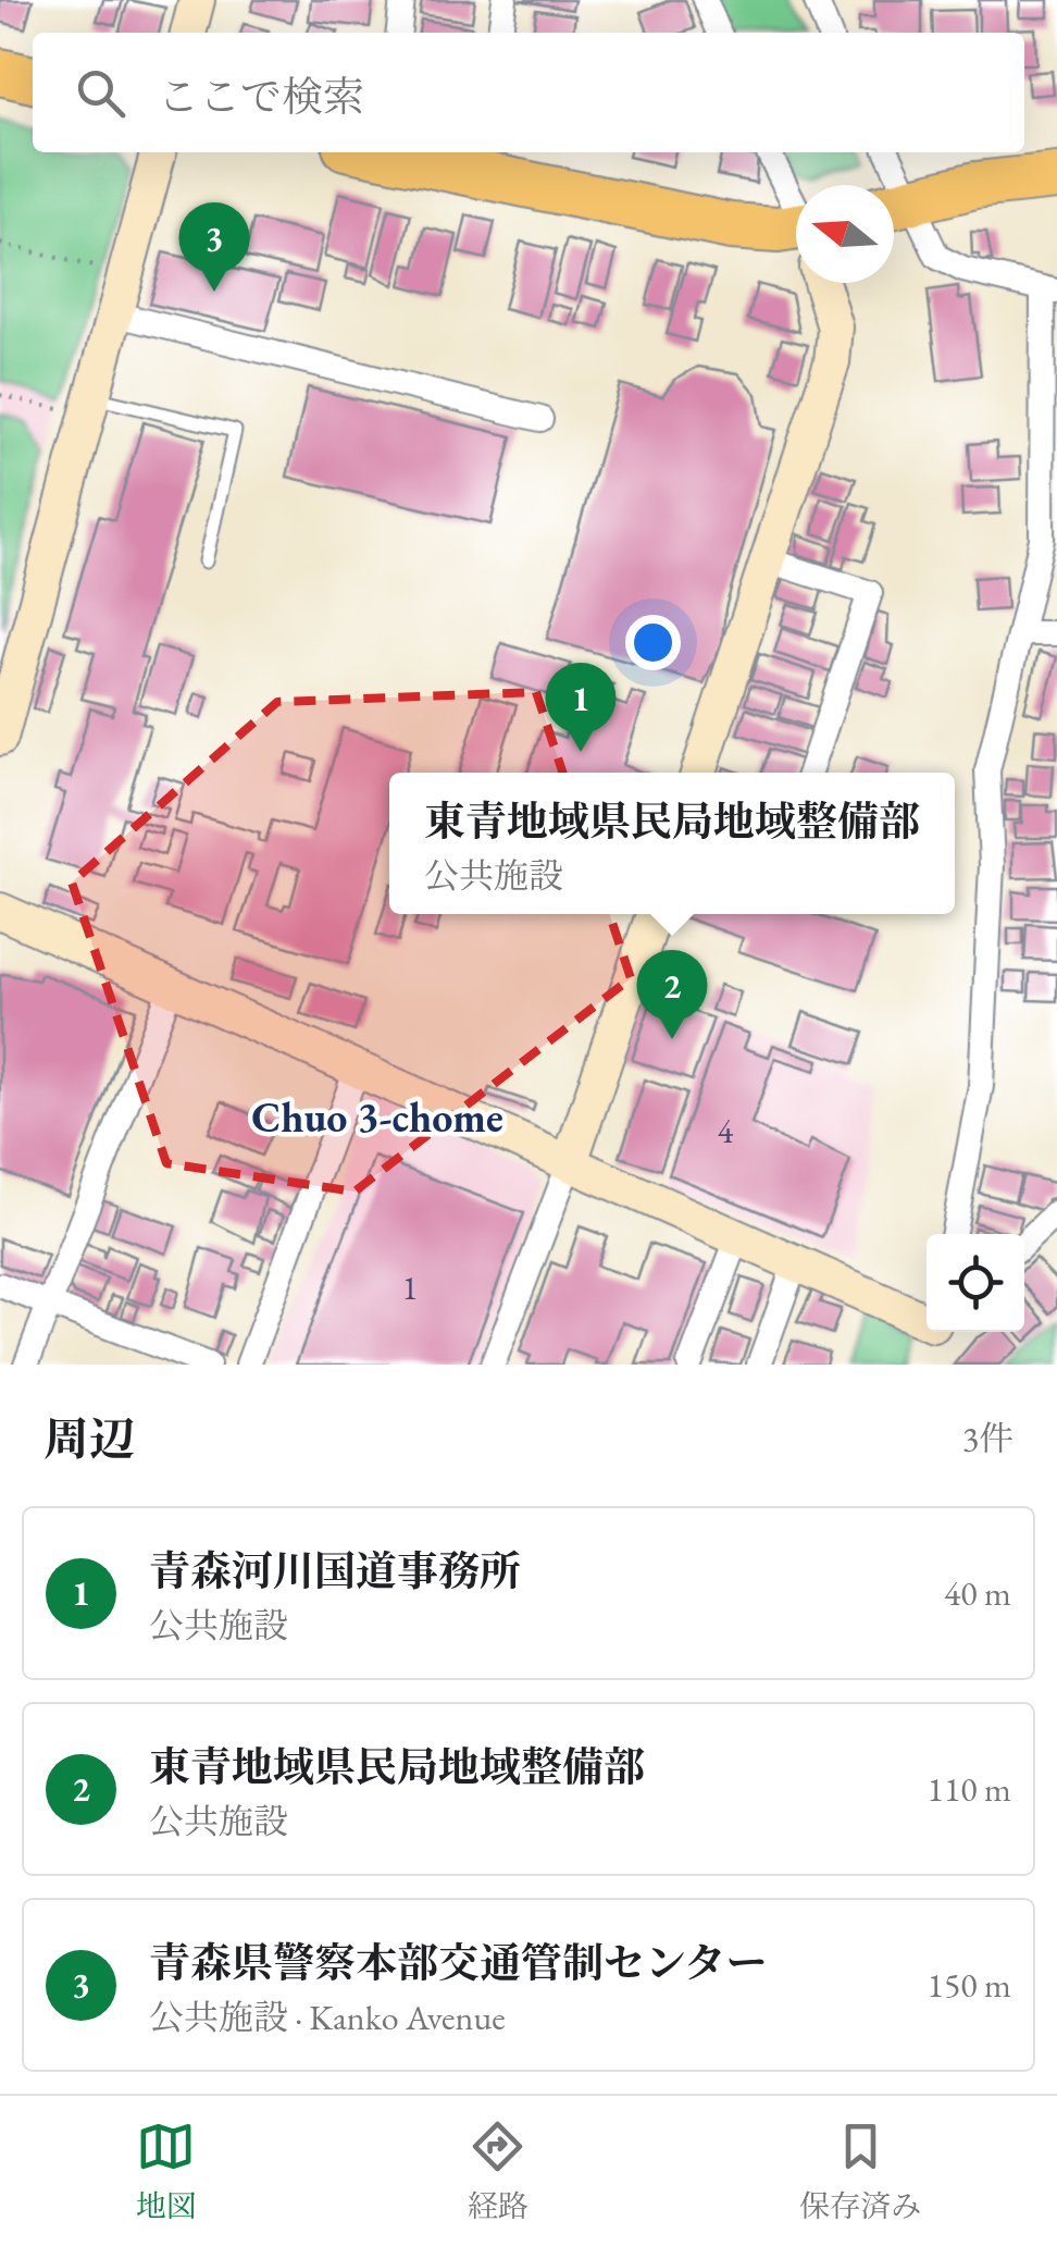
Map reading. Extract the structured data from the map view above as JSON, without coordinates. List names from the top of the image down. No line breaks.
{"districts":["Chuo 3-chome"],"house_numbers":["4","1"],"north":"left","page":{"search":"ここで検索","pins":["3","1","2"],"popup":["東青地域県民局地域整備部","公共施設"],"heading":["周辺","3件"],"list":[{"mark":"1","name":"青森河川国道事務所","note":"公共施設","value":"40 m"},{"mark":"2","name":"東青地域県民局地域整備部","note":"公共施設","value":"110 m"},{"mark":"3","name":"青森県警察本部交通管制センター","note":"公共施設 · Kanko Avenue","value":"150 m"}],"nav":["地図","経路","保存済み"]}}
